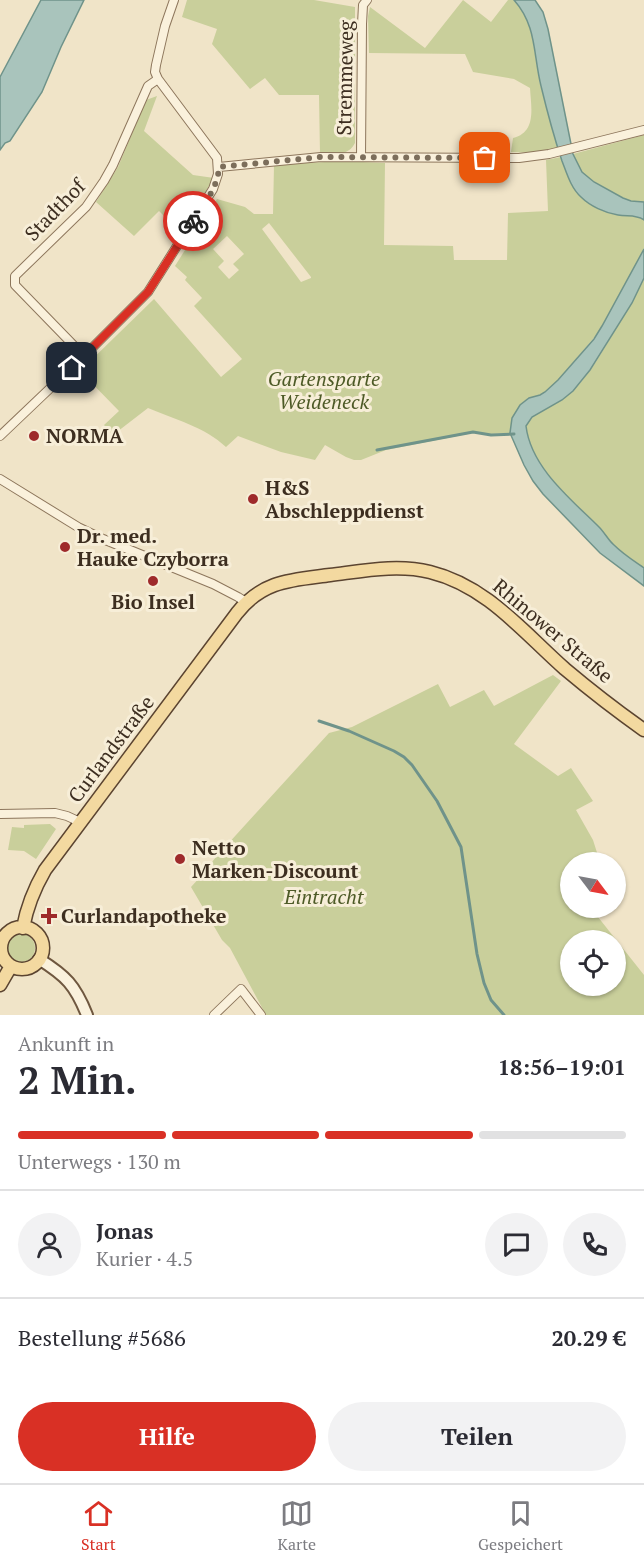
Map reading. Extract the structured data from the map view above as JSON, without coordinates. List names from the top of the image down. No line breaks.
{"streets":{"main road":["Rhinower Straße","Curlandstraße"],"street":["Stremmeweg","Stadthof"]},"crossings":[["Rhinower Straße","Curlandstraße"]],"parks":["Gartensparte Weideneck","Eintracht"],"places":{"other":["NORMA","H&S Abschleppdienst","Dr. med. Hauke Czyborra","Bio Insel","Netto Marken-Discount"],"health":["Curlandapotheke"]},"north":"bottom right","page":{"heading":["2 Min.","Ankunft in","18:56–19:01"],"panel":["Jonas","Kurier · 4.5","Bestellung #5686","20.29 €"],"bar":"Unterwegs · 130 m","buttons":["Hilfe","Teilen"],"tabs":["Start","Karte","Gespeichert"]}}
